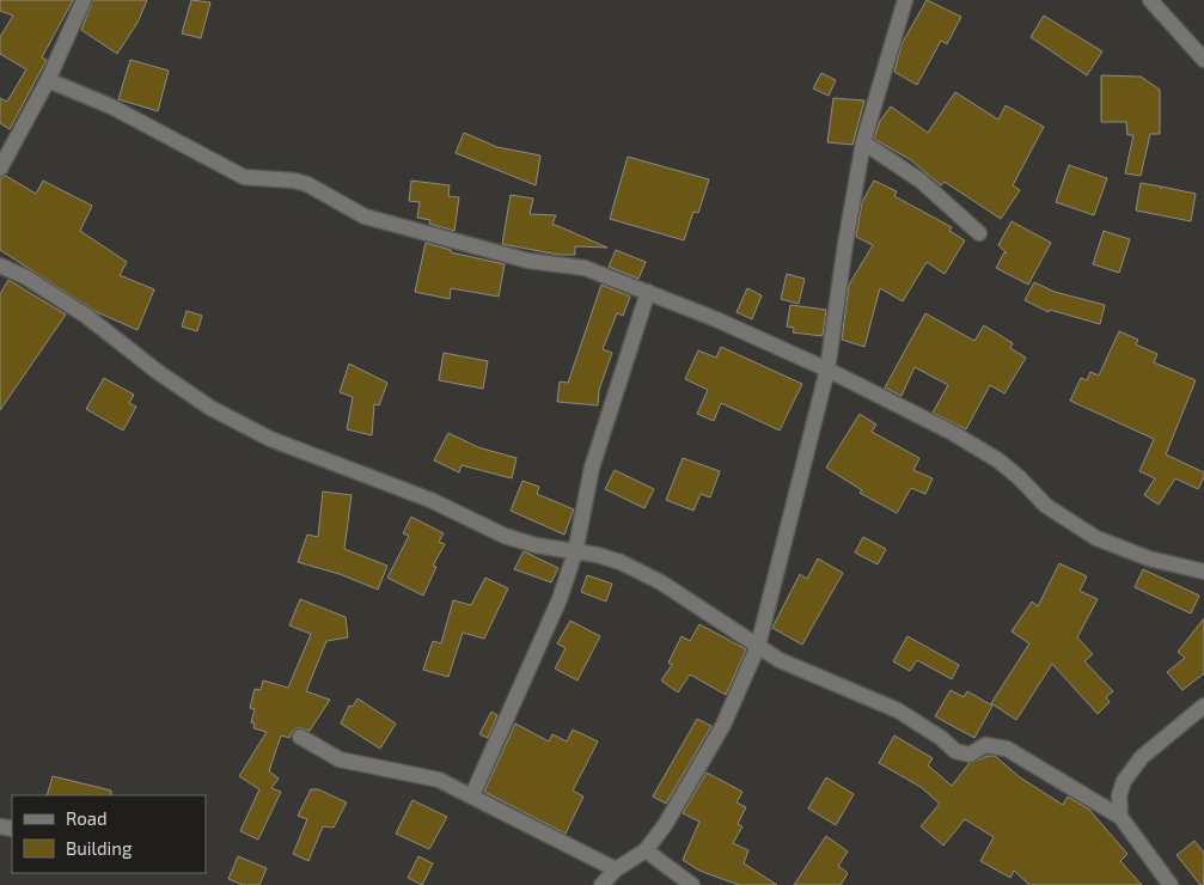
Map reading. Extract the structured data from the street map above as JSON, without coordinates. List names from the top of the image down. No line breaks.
{"legend":["Road","Building"]}
